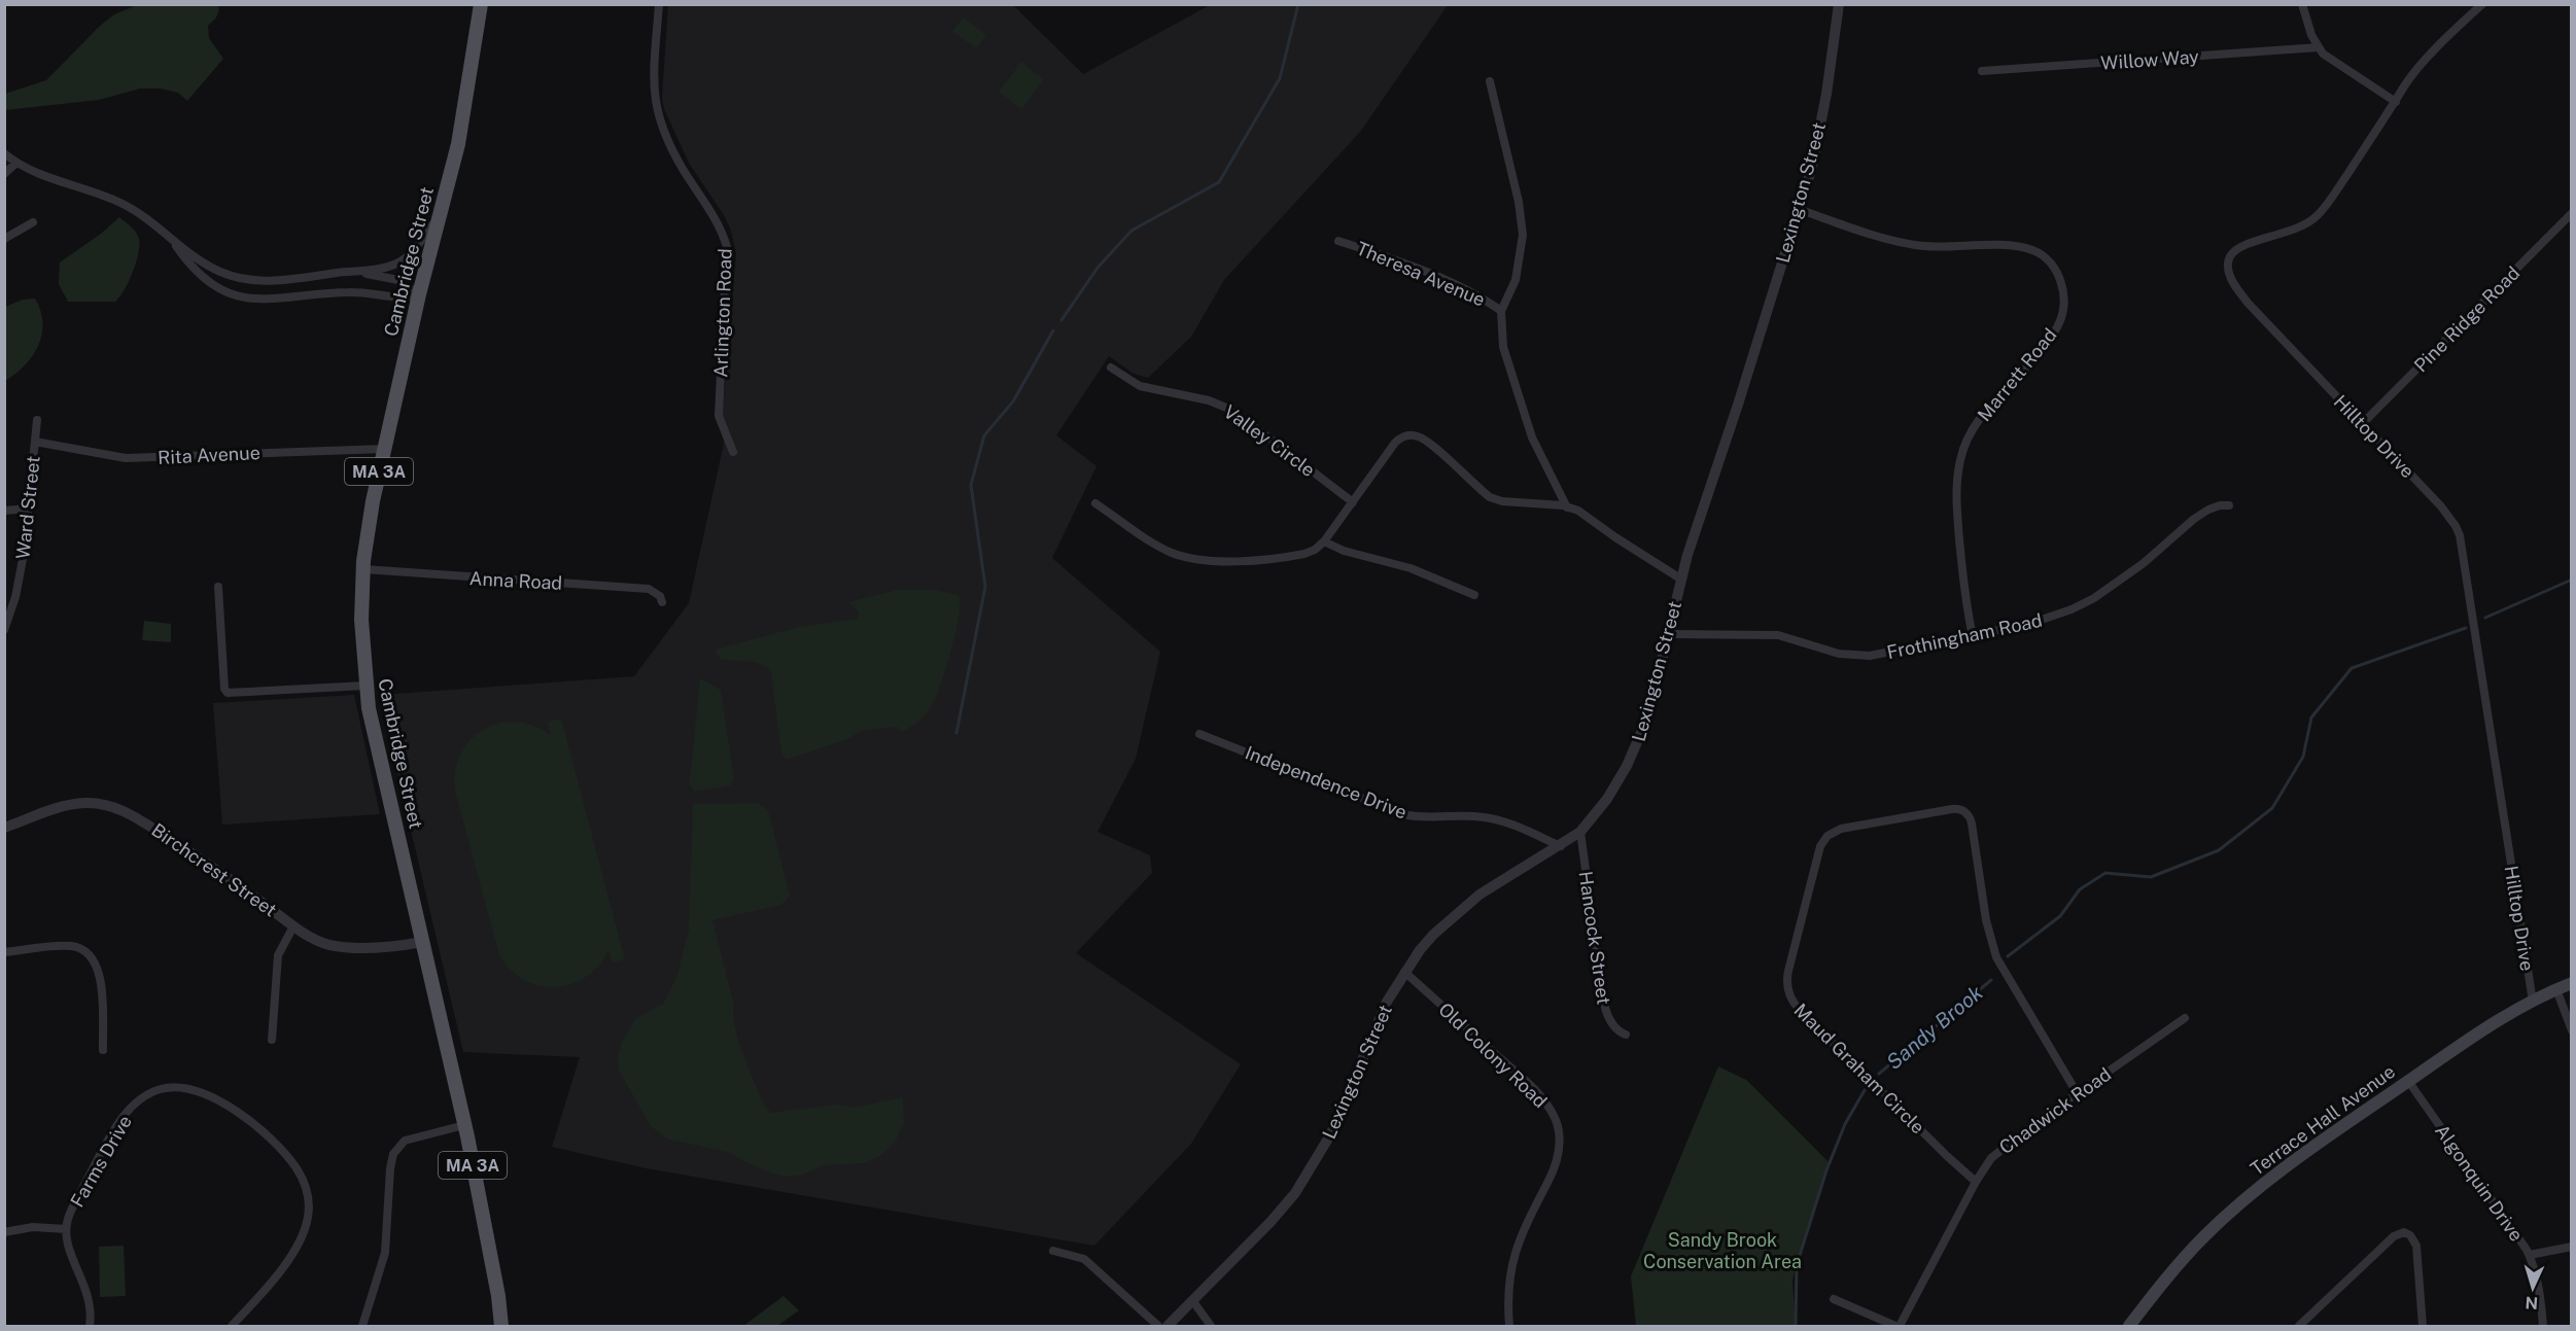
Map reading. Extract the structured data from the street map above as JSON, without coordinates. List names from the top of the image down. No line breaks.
{"streets":{"main road":["Cambridge Street","MA 3A","Terrace Hall Avenue"],"street":["Willow Way","Lexington Street","Theresa Avenue","Arlington Road","Pine Ridge Road","Marrett Road","Hilltop Drive","Valley Circle","Rita Avenue","Ward Street","Anna Road","Frothingham Road","Independence Drive","Birchcrest Street","Hancock Street","Old Colony Road","Maud Graham Circle","Chadwick Road","Farms Drive","Algonquin Drive"]},"crossings":[["Lexington Street","Marrett Road"],["Lexington Street","Frothingham Road"],["Lexington Street","Independence Drive"],["Lexington Street","Hancock Street"],["Lexington Street","Old Colony Road"],["Cambridge Street","Rita Avenue"],["Cambridge Street","Anna Road"],["Cambridge Street","Birchcrest Street"],["Pine Ridge Road","Hilltop Drive"],["Marrett Road","Frothingham Road"],["Hilltop Drive","Terrace Hall Avenue"],["Rita Avenue","Ward Street"],["Maud Graham Circle","Chadwick Road"],["Terrace Hall Avenue","Algonquin Drive"]],"water":["Sandy Brook"],"parks":["Sandy Brook Conservation Area"],"north":"bottom"}
